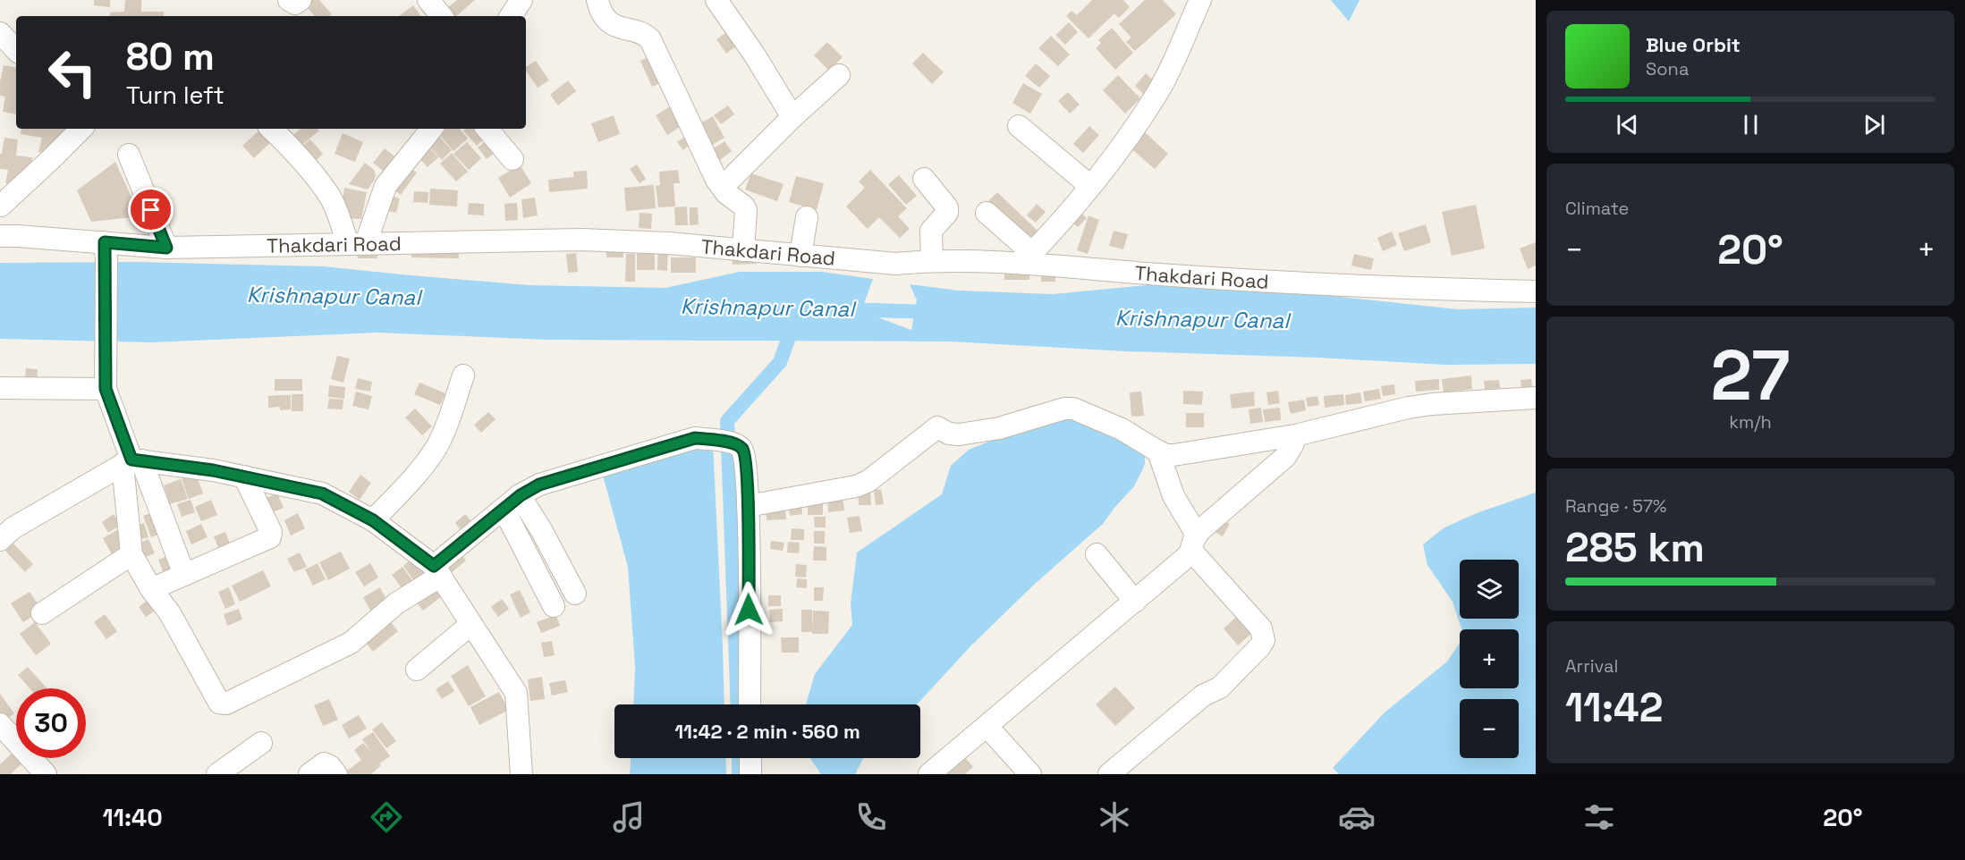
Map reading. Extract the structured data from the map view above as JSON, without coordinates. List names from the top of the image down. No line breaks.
{"streets":{"street":["Thakdari Road"]},"water":["Krishnapur Canal"],"page":{"turn":["80 m","Turn left"],"song":["Blue Orbit","Sona"],"tile":["Climate",["27","km/h"],["Range · 57%","285 km"],["Arrival","11:42"]],"heat":["−","20°","+"],"map_buttons":["+","−"],"limit":"30","trip":"11:42 · 2 min · 560 m","tabs":["11:40","20°"]}}
